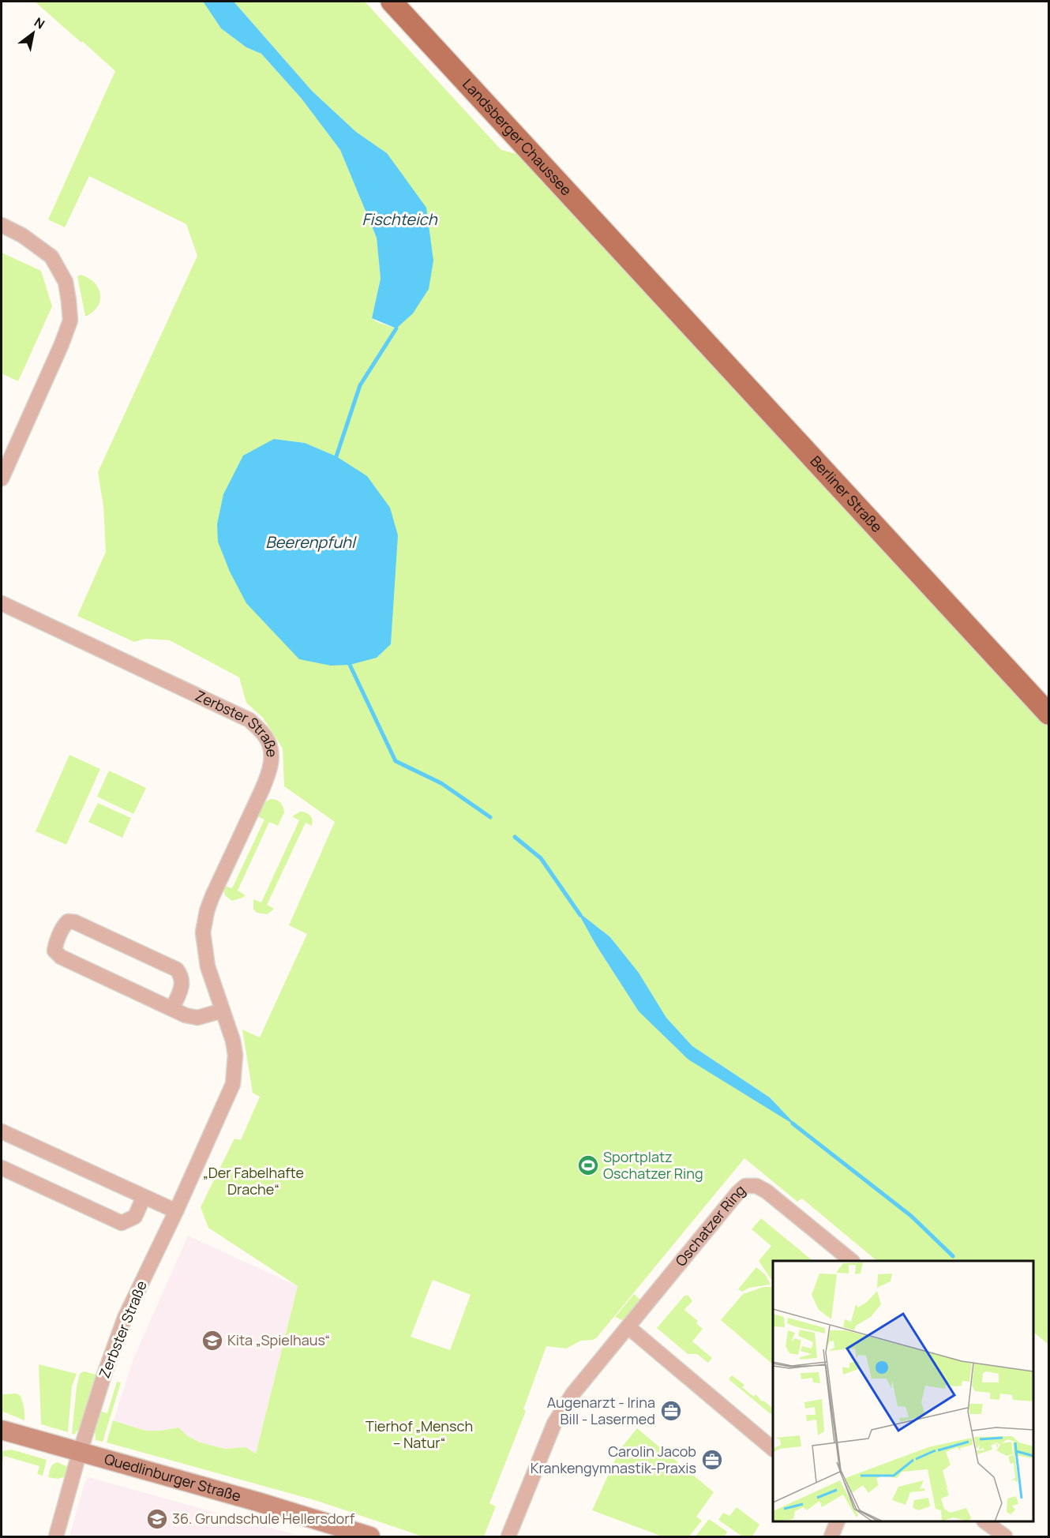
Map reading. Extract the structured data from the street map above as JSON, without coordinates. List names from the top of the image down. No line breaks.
{"streets":{"main road":["Landsberger Chaussee","Berliner Straße"],"street":["Zerbster Straße","Oschatzer Ring","Quedlinburger Straße"]},"crossings":[["Landsberger Chaussee","Berliner Straße"],["Zerbster Straße","Quedlinburger Straße"]],"water":["Fischteich","Beerenpfuhl"],"parks":["„Der Fabelhafte Drache“","Tierhof „Mensch – Natur“"],"places":{"sports":["Sportplatz Oschatzer Ring"],"school or university":["Kita „Spielhaus“","36. Grundschule Hellersdorf"],"office":["Augenarzt - Irina Bill - Lasermed","Carolin Jacob Krankengymnastik-Praxis"]},"north":"top right"}
